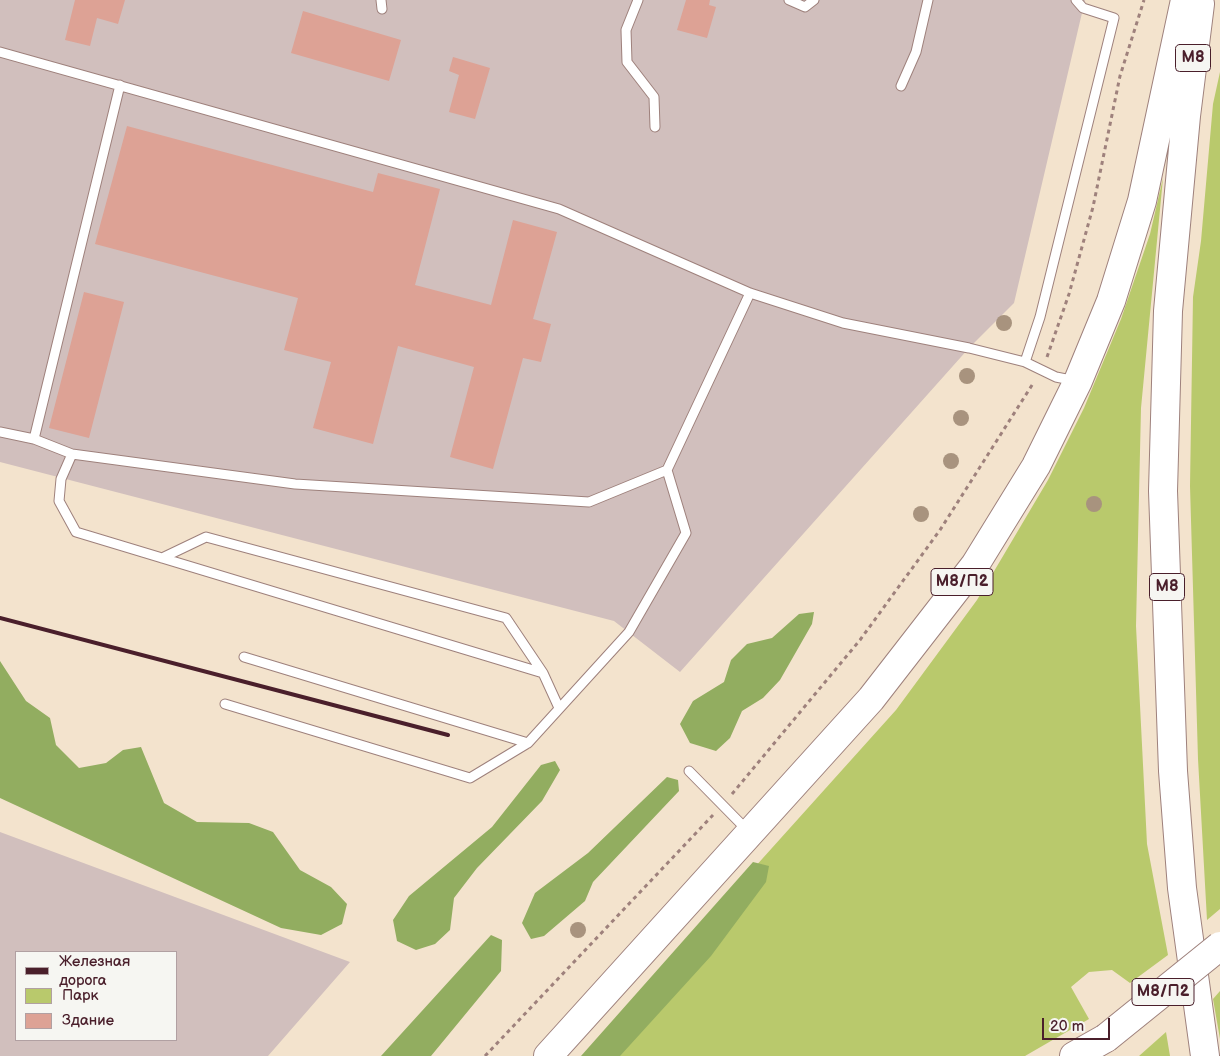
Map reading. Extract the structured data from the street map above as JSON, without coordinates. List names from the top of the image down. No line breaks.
{"streets":{"highway":["М8","М8/П2"]},"legend":["Железная дорога","Парк","Здание"],"scale_bar":"20 m"}
